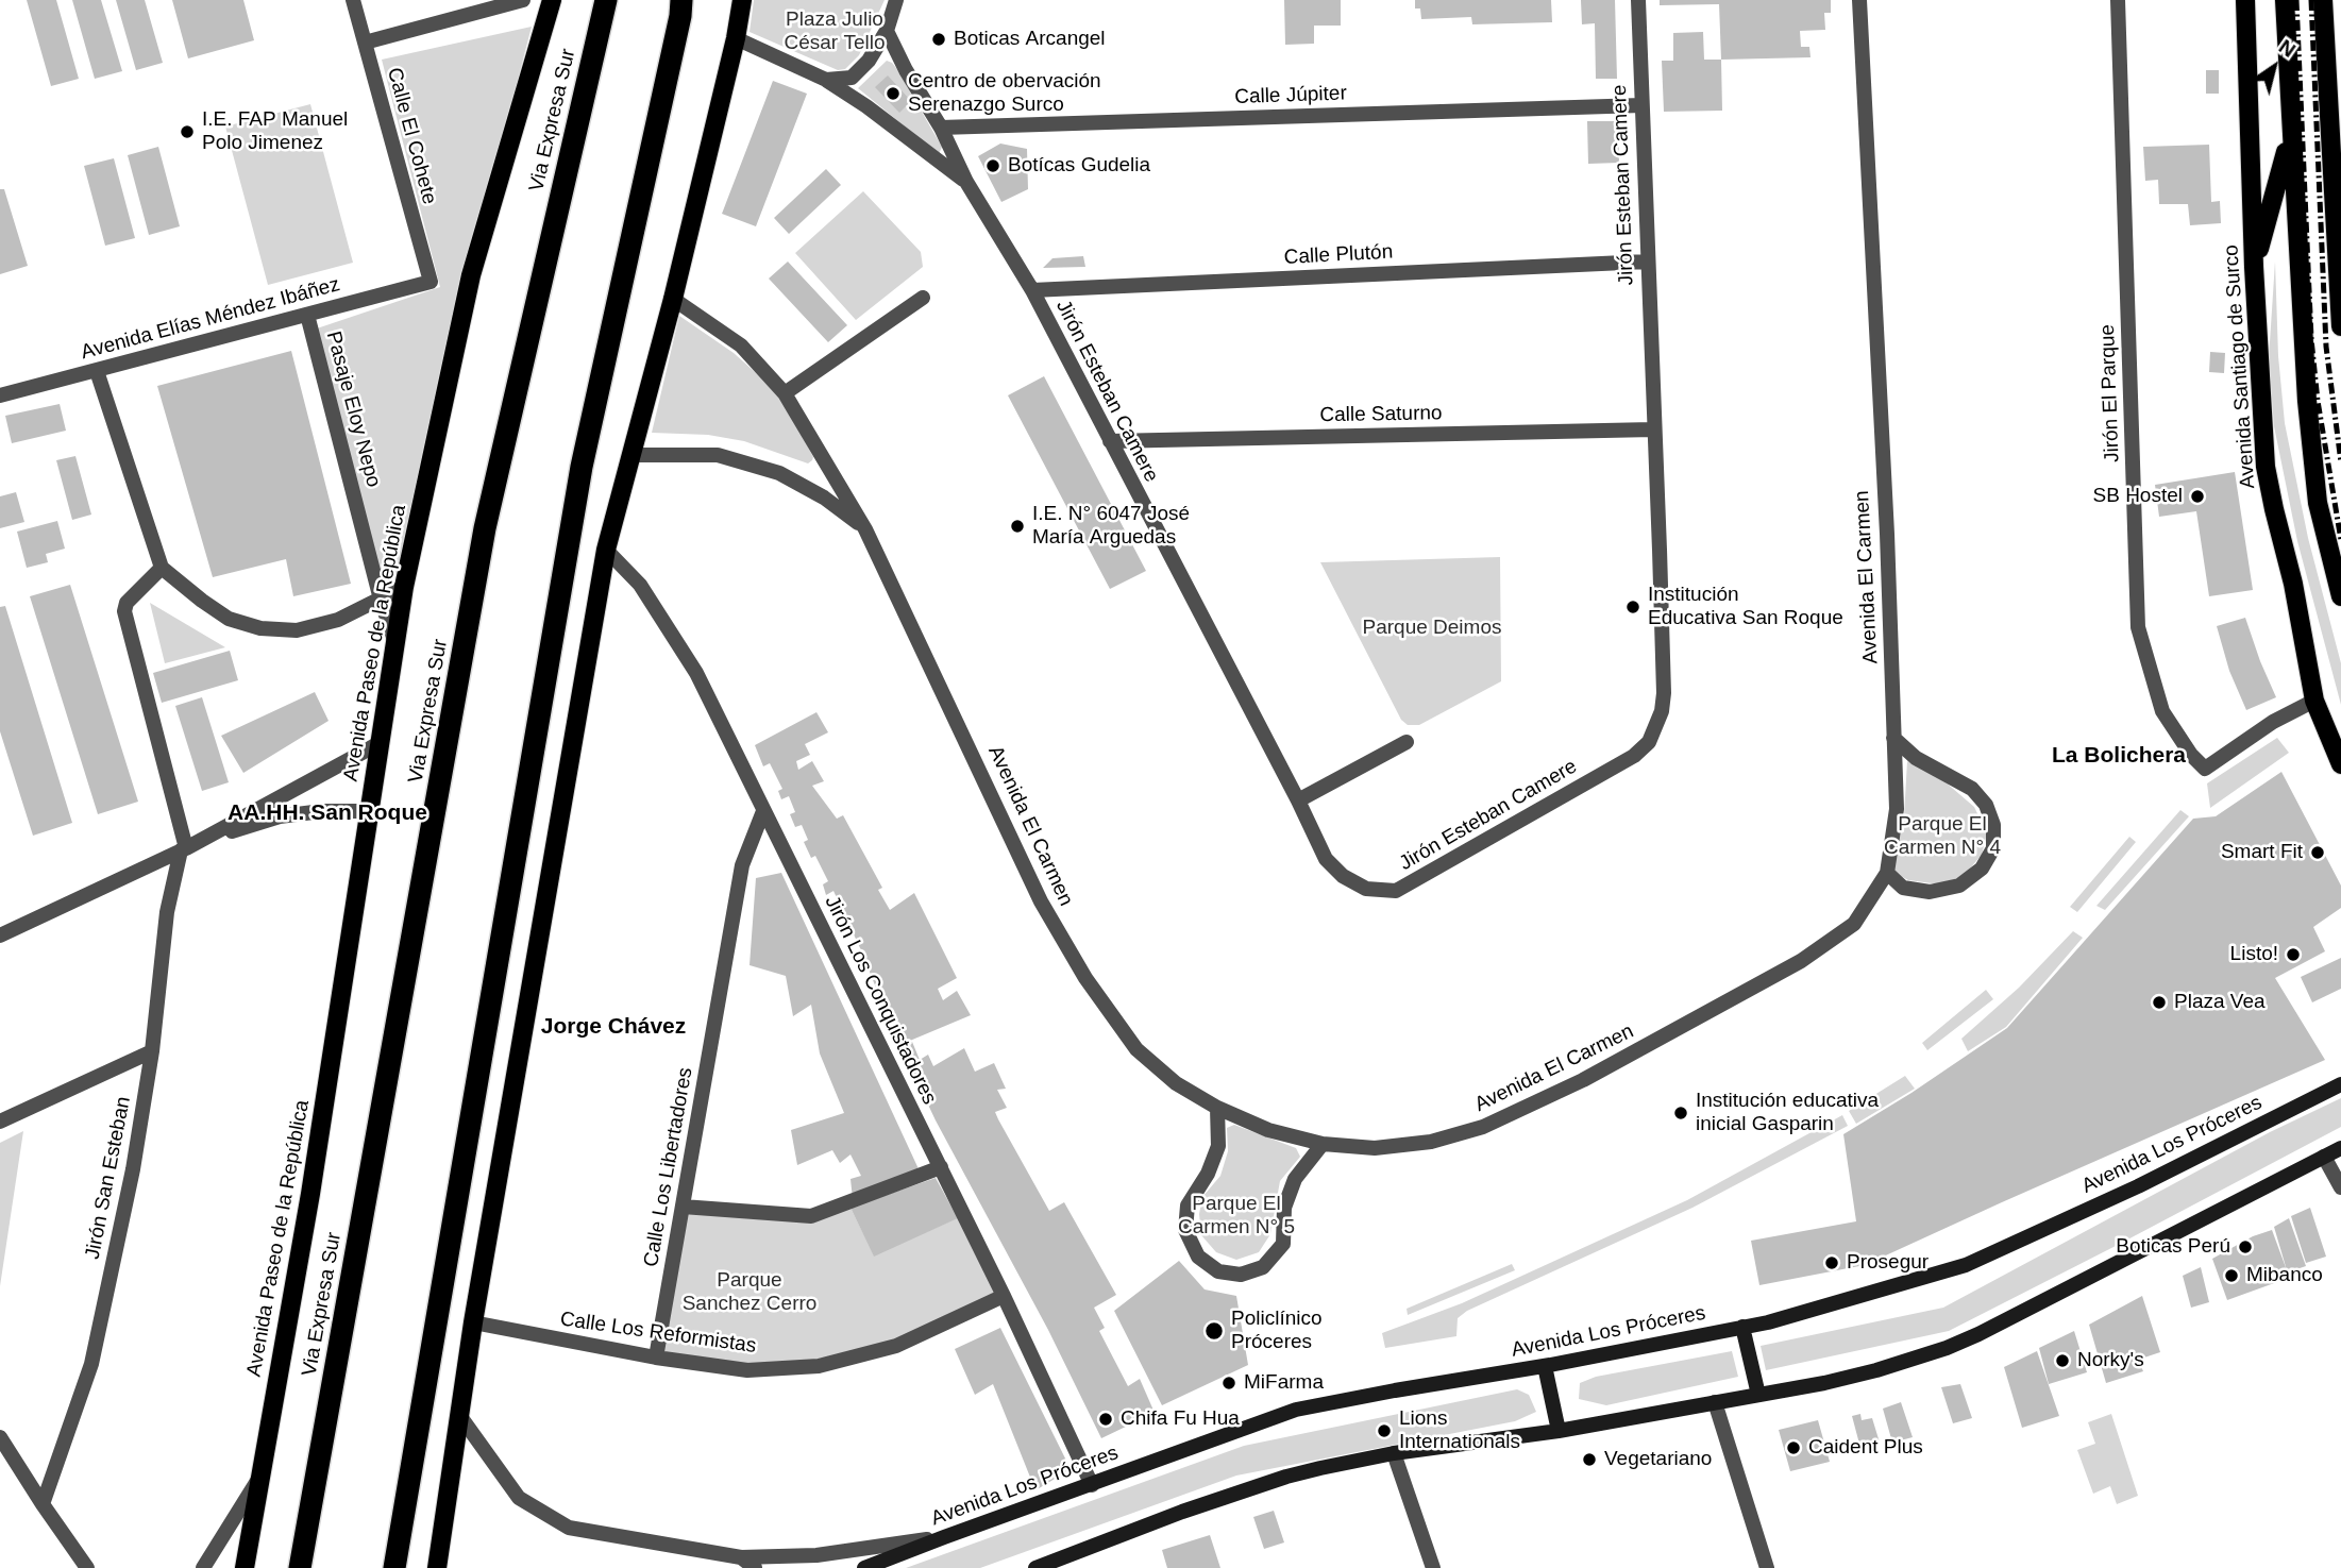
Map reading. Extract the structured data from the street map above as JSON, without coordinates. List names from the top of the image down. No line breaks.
{"streets":{"highway":["Via Expresa Sur"],"main road":["Avenida Santiago de Surco","Avenida Paseo de la República","Avenida Los Próceres"],"street":["Calle Júpiter","Calle El Cohete","Jirón Esteban Camere","Calle Plutón","Avenida Elías Méndez Ibáñez","Jirón El Parque","Pasaje Eloy Nepo","Calle Saturno","Avenida El Carmen","Jirón Los Conquistadores","Calle Los Libertadores","Jirón San Esteban","Calle Los Reformistas"]},"crossings":[["Calle Júpiter","Jirón Esteban Camere"],["Calle El Cohete","Avenida Elías Méndez Ibáñez"],["Jirón Esteban Camere","Calle Plutón"],["Jirón Esteban Camere","Calle Saturno"],["Avenida Elías Méndez Ibáñez","Pasaje Eloy Nepo"],["Avenida Santiago de Surco","Jirón El Parque"],["Pasaje Eloy Nepo","Avenida Paseo de la República"],["Jirón Los Conquistadores","Avenida Los Próceres"],["Jirón Los Conquistadores","Calle Los Libertadores"],["Jirón Los Conquistadores","Calle Los Reformistas"],["Calle Los Libertadores","Calle Los Reformistas"]],"districts":["La Bolichera","AA.HH. San Roque","Jorge Chávez"],"parks":["Plaza Julio César Tello","Parque Deimos","Parque El Carmen N° 4","Parque El Carmen N° 5","Parque Sanchez Cerro"],"places":["Boticas Arcangel","Centro de obervación Serenazgo Surco","I.E. FAP Manuel Polo Jimenez","Botícas Gudelia","SB Hostel","I.E. N° 6047 José María Arguedas","Institución Educativa San Roque","Smart Fit","Listo!","Plaza Vea","Institución educativa inicial Gasparin","Boticas Perú","Prosegur","Mibanco","Policlínico Próceres","Norky's","MiFarma","Chifa Fu Hua","Lions Internationals","Caident Plus","Vegetariano"],"north":"top right"}
